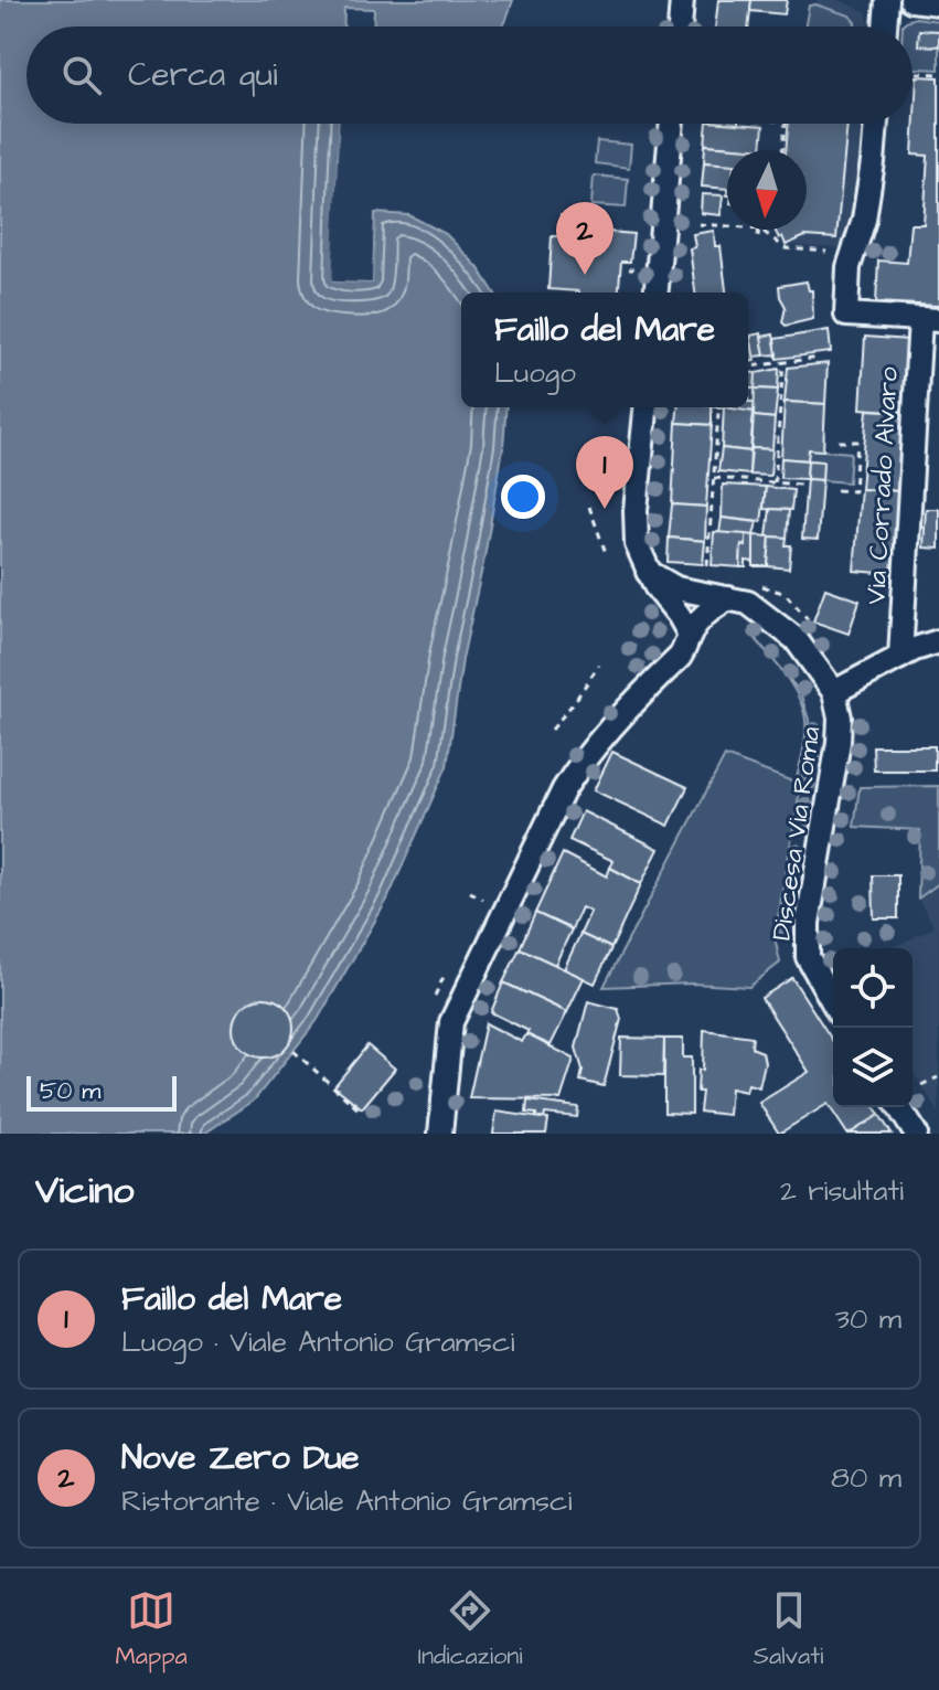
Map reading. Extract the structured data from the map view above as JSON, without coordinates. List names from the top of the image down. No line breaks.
{"streets":{"street":["Via Corrado Alvaro","Discesa Via Roma"]},"scale_bar":"50 m","north":"bottom","page":{"search":"Cerca qui","pins":["2","1"],"popup":["Faillo del Mare","Luogo"],"scale":"50 m","heading":["Vicino","2 risultati"],"list":[{"mark":"1","name":"Faillo del Mare","note":"Luogo · Viale Antonio Gramsci","value":"30 m"},{"mark":"2","name":"Nove Zero Due","note":"Ristorante · Viale Antonio Gramsci","value":"80 m"}],"nav":["Mappa","Indicazioni","Salvati"]}}
